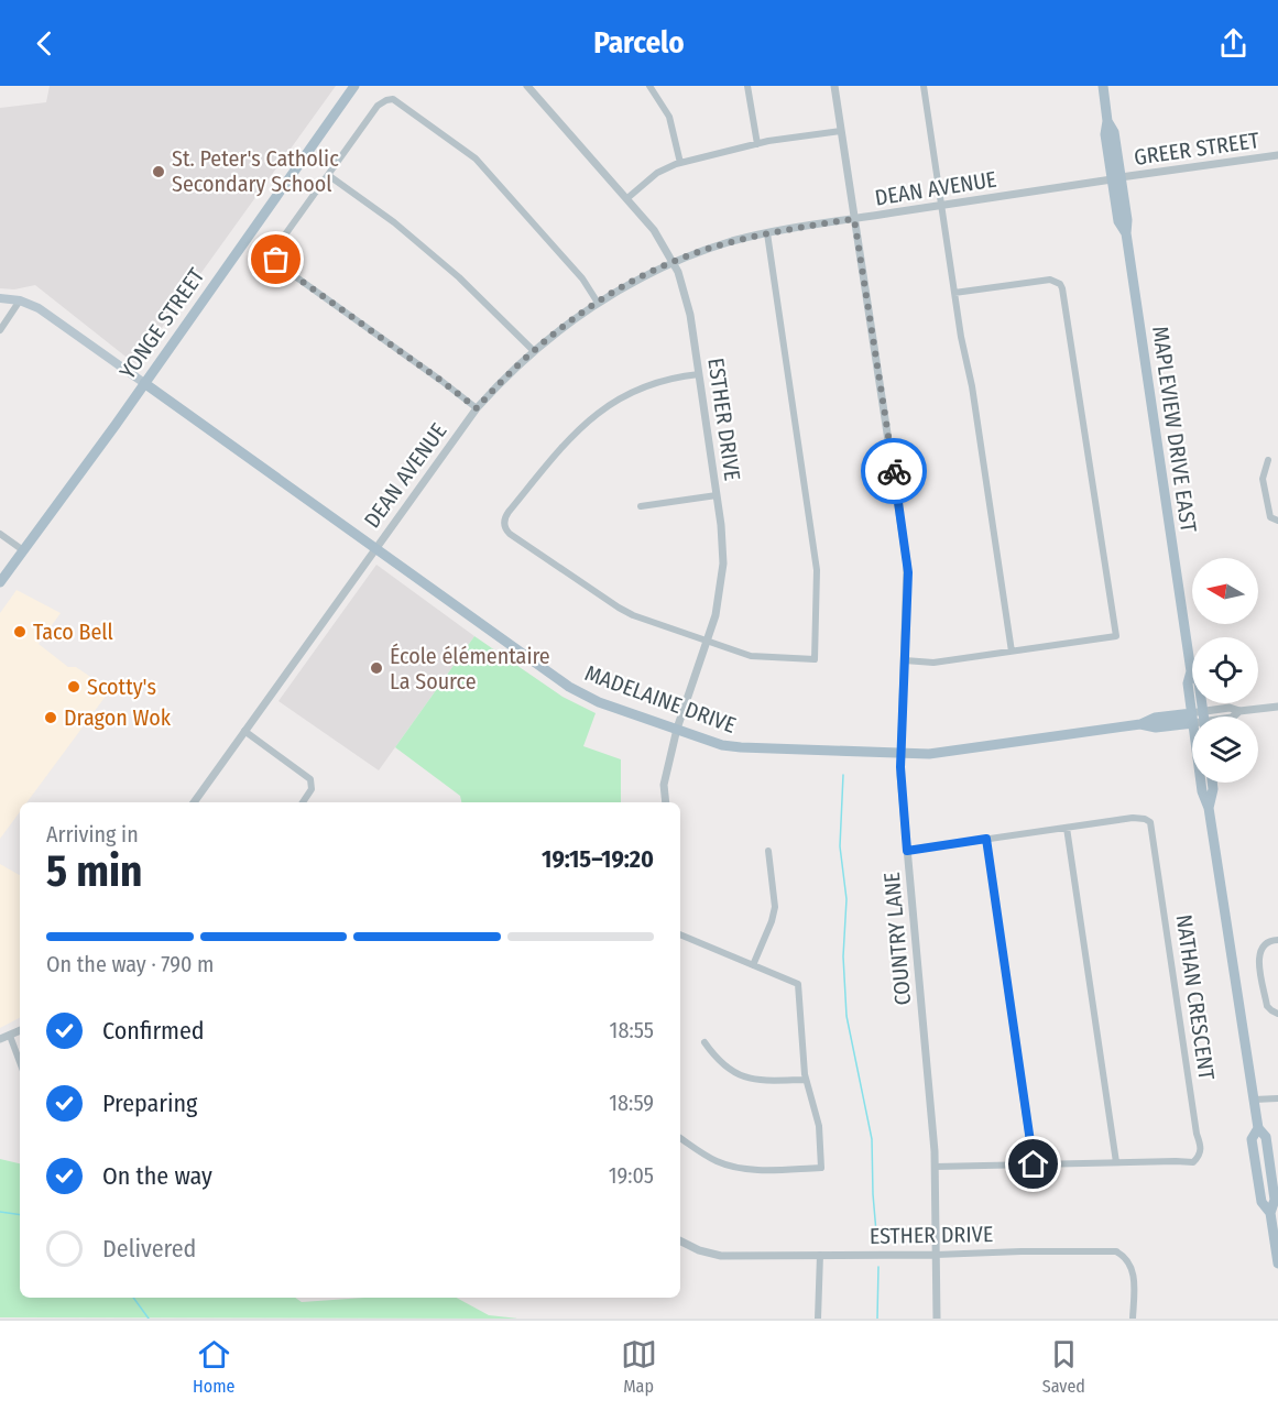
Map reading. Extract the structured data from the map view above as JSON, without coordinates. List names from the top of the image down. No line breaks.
{"streets":{"main road":["YONGE STREET","MAPLEVIEW DRIVE EAST","MADELAINE DRIVE"],"street":["GREER STREET","DEAN AVENUE","ESTHER DRIVE","COUNTRY LANE","NATHAN CRESCENT"]},"crossings":[["GREER STREET","DEAN AVENUE"],["GREER STREET","MAPLEVIEW DRIVE EAST"],["DEAN AVENUE","ESTHER DRIVE"],["DEAN AVENUE","MAPLEVIEW DRIVE EAST"],["DEAN AVENUE","MADELAINE DRIVE"],["DEAN AVENUE","COUNTRY LANE"],["YONGE STREET","MADELAINE DRIVE"],["ESTHER DRIVE","MADELAINE DRIVE"],["ESTHER DRIVE","COUNTRY LANE"],["MADELAINE DRIVE","COUNTRY LANE"],["COUNTRY LANE","NATHAN CRESCENT"]],"places":["St. Peter's Catholic Secondary School","Taco Bell","École élémentaire La Source","Scotty's","Dragon Wok"],"north":"left","page":{"header":"Parcelo","heading":["5 min","Arriving in","19:15–19:20"],"bar":"On the way · 790 m","list":[["Confirmed","18:55"],["Preparing","18:59"],["On the way","19:05"],"Delivered"],"tabs":["Home","Map","Saved"]}}
